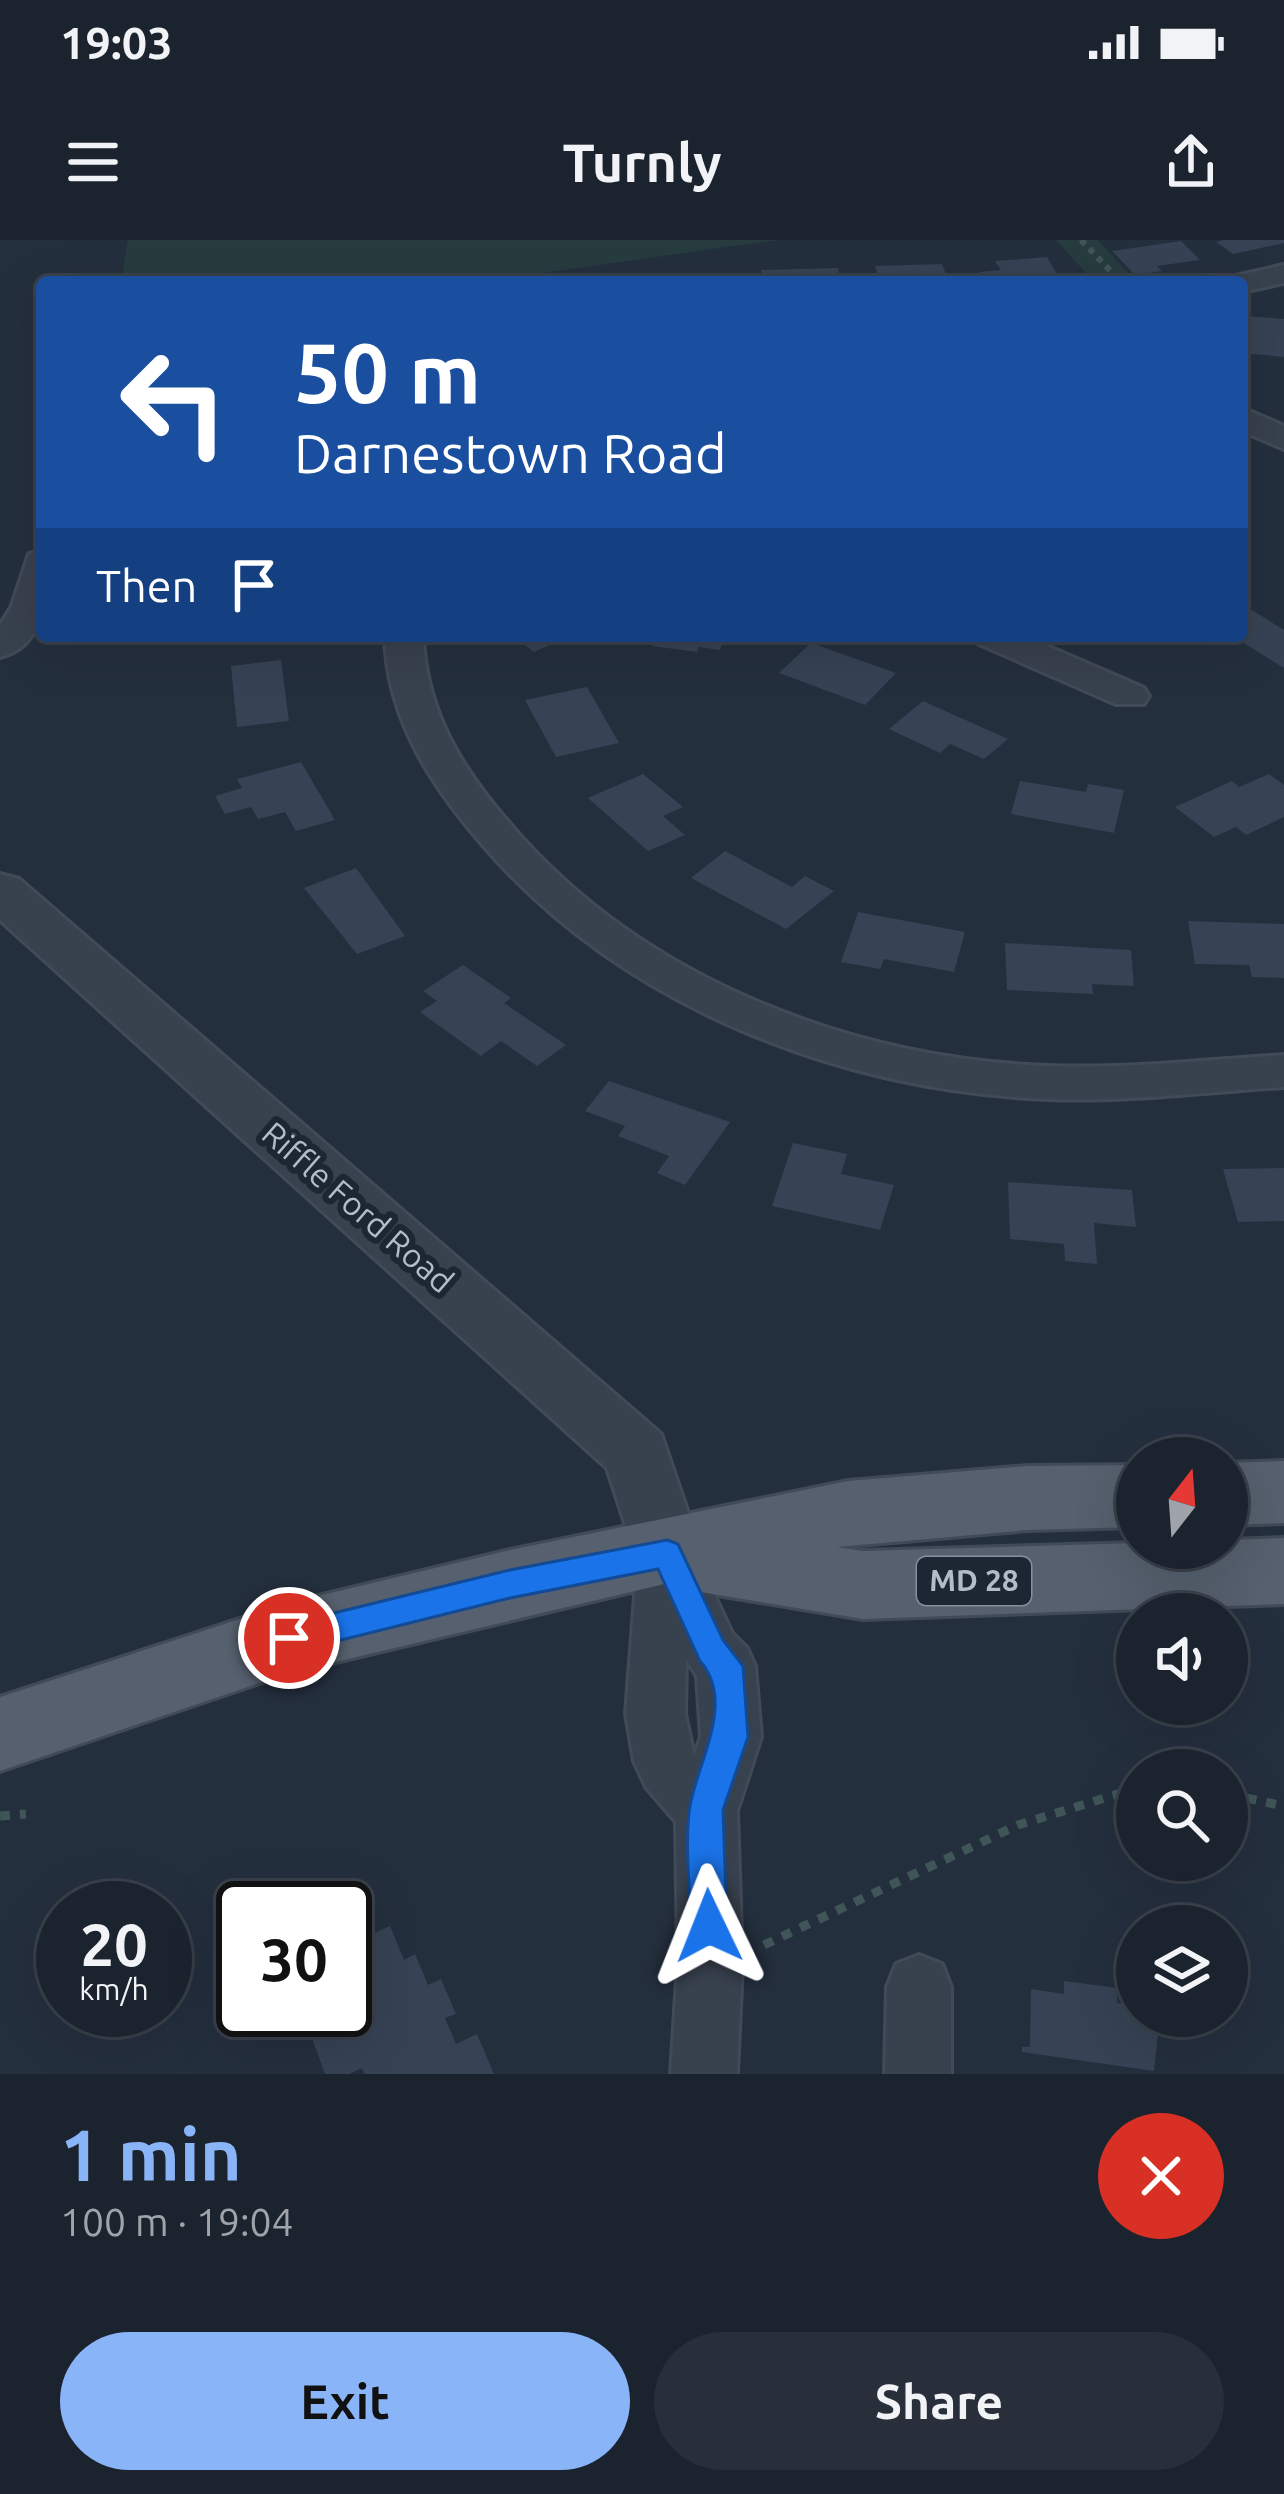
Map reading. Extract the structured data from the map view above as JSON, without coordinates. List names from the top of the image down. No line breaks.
{"streets":{"main road":["MD 28"],"street":["Riffle Ford Road"]},"crossings":[["Riffle Ford Road","MD 28"]],"north":"top","page":{"status":"19:03","header":"Turnly","turn":["50 m","Darnestown Road"],"then":"Then","speed":"20 km/h","limit":"30","heading":["1 min","100 m · 19:04"],"buttons":["Exit","Share"]}}
